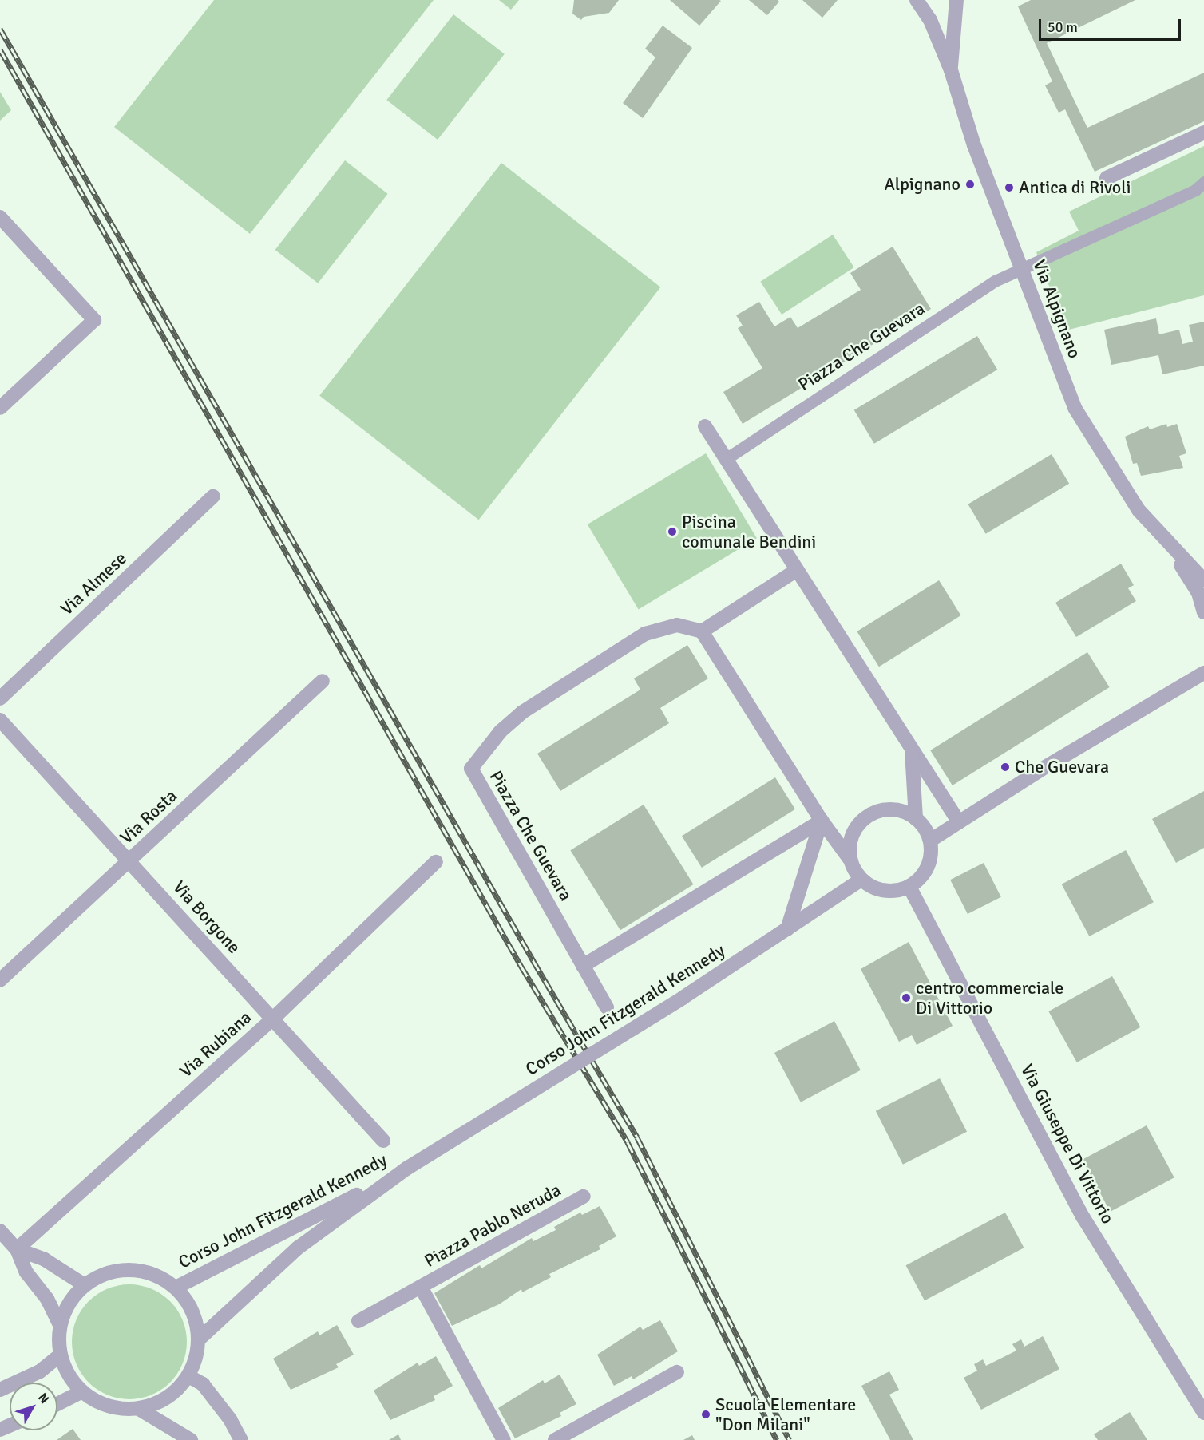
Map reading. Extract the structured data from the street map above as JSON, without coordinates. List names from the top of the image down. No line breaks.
{"streets":{"street":["Via Alpignano","Piazza Che Guevara","Via Almese","Via Rosta","Via Borgone","Corso John Fitzgerald Kennedy","Via Rubiana","Via Giuseppe Di Vittorio","Piazza Pablo Neruda"]},"crossings":[["Via Alpignano","Piazza Che Guevara"],["Via Rosta","Via Borgone"],["Via Borgone","Via Rubiana"],["Corso John Fitzgerald Kennedy","Via Giuseppe Di Vittorio"]],"places":["Alpignano","Antica di Rivoli","Piscina comunale Bendini","Che Guevara","centro commerciale Di Vittorio","Scuola Elementare \"Don Milani\""],"scale_bar":"50 m","north":"top right"}
